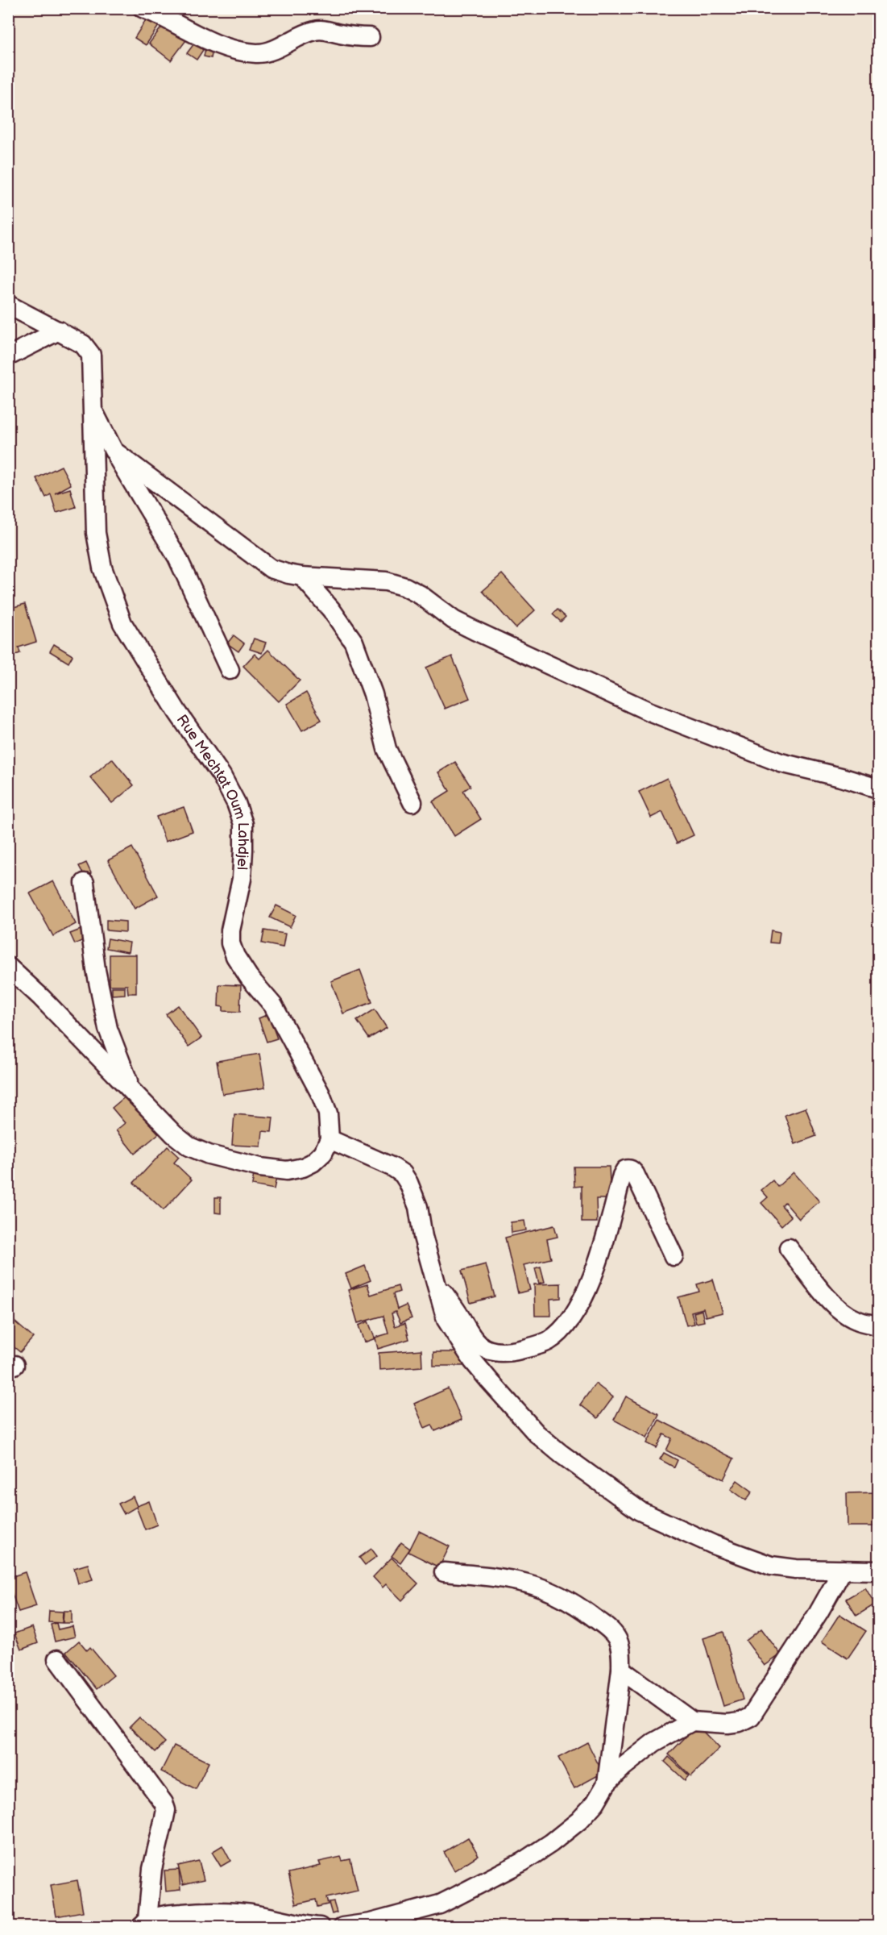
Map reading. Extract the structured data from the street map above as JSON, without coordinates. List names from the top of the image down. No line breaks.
{"streets":{"street":["Rue Mechtat Oum Lahdjel"]}}
